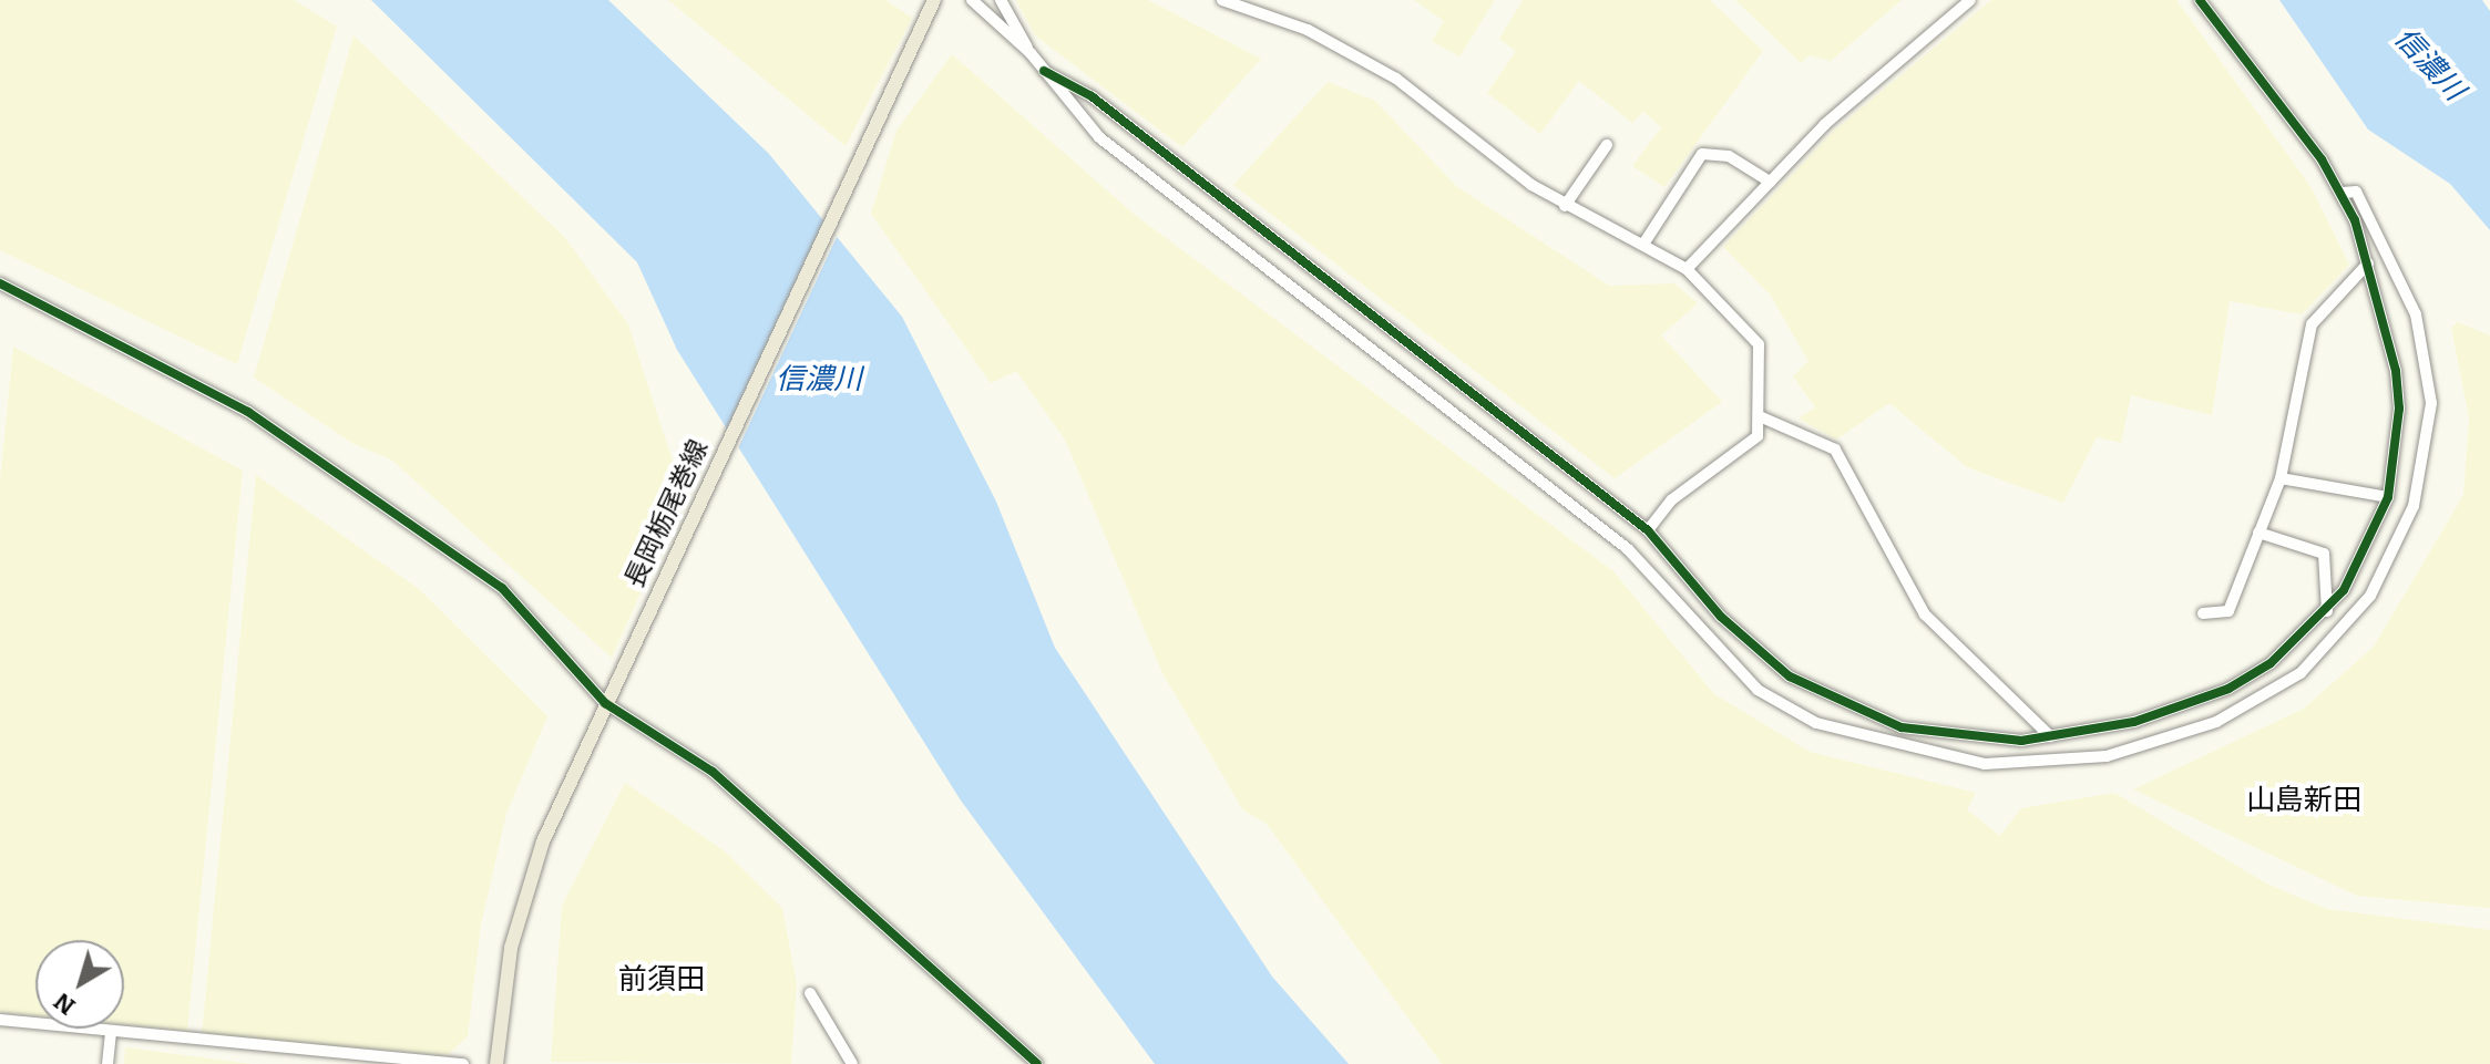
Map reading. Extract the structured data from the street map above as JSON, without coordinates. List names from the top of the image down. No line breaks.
{"streets":{"main road":["長岡栃尾巻線"]},"districts":["山島新田","前須田"],"water":["信濃川"],"north":"bottom left"}
